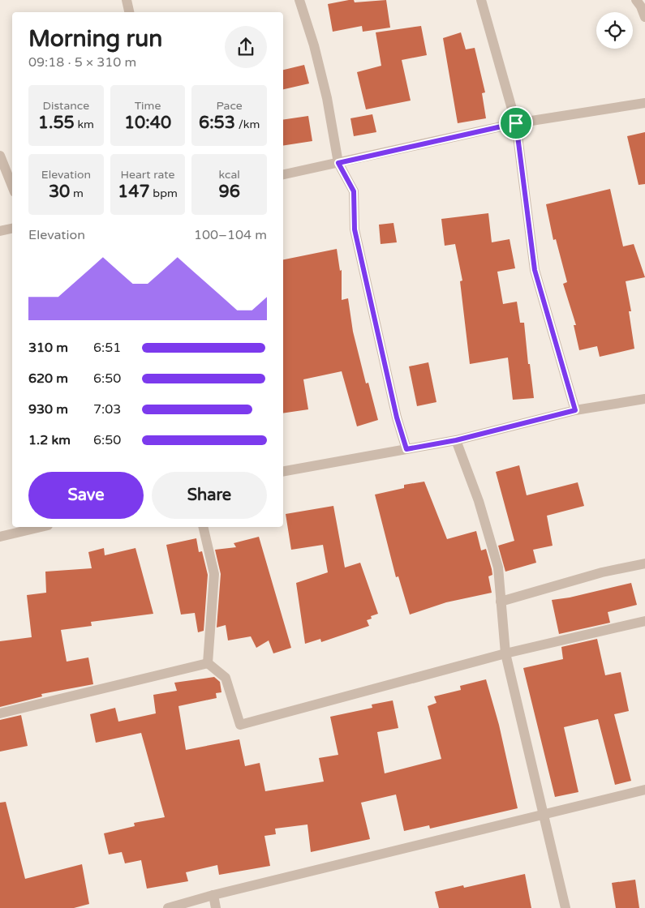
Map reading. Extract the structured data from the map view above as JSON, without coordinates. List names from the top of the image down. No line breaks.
{"page":{"heading":["Morning run","09:18 · 5 × 310 m"],"stats":[["Distance","1.55 km"],["Time","10:40"],["Pace","6:53 /km"],["Elevation","30 m"],["Heart rate","147 bpm"],["kcal","96"]],"chart":["Elevation","100–104 m"],"list":[{"name":"310 m","note":"6:51"},{"name":"620 m","note":"6:50"},{"name":"930 m","note":"7:03"},{"name":"1.2 km","note":"6:50"}],"buttons":["Save","Share"]}}
